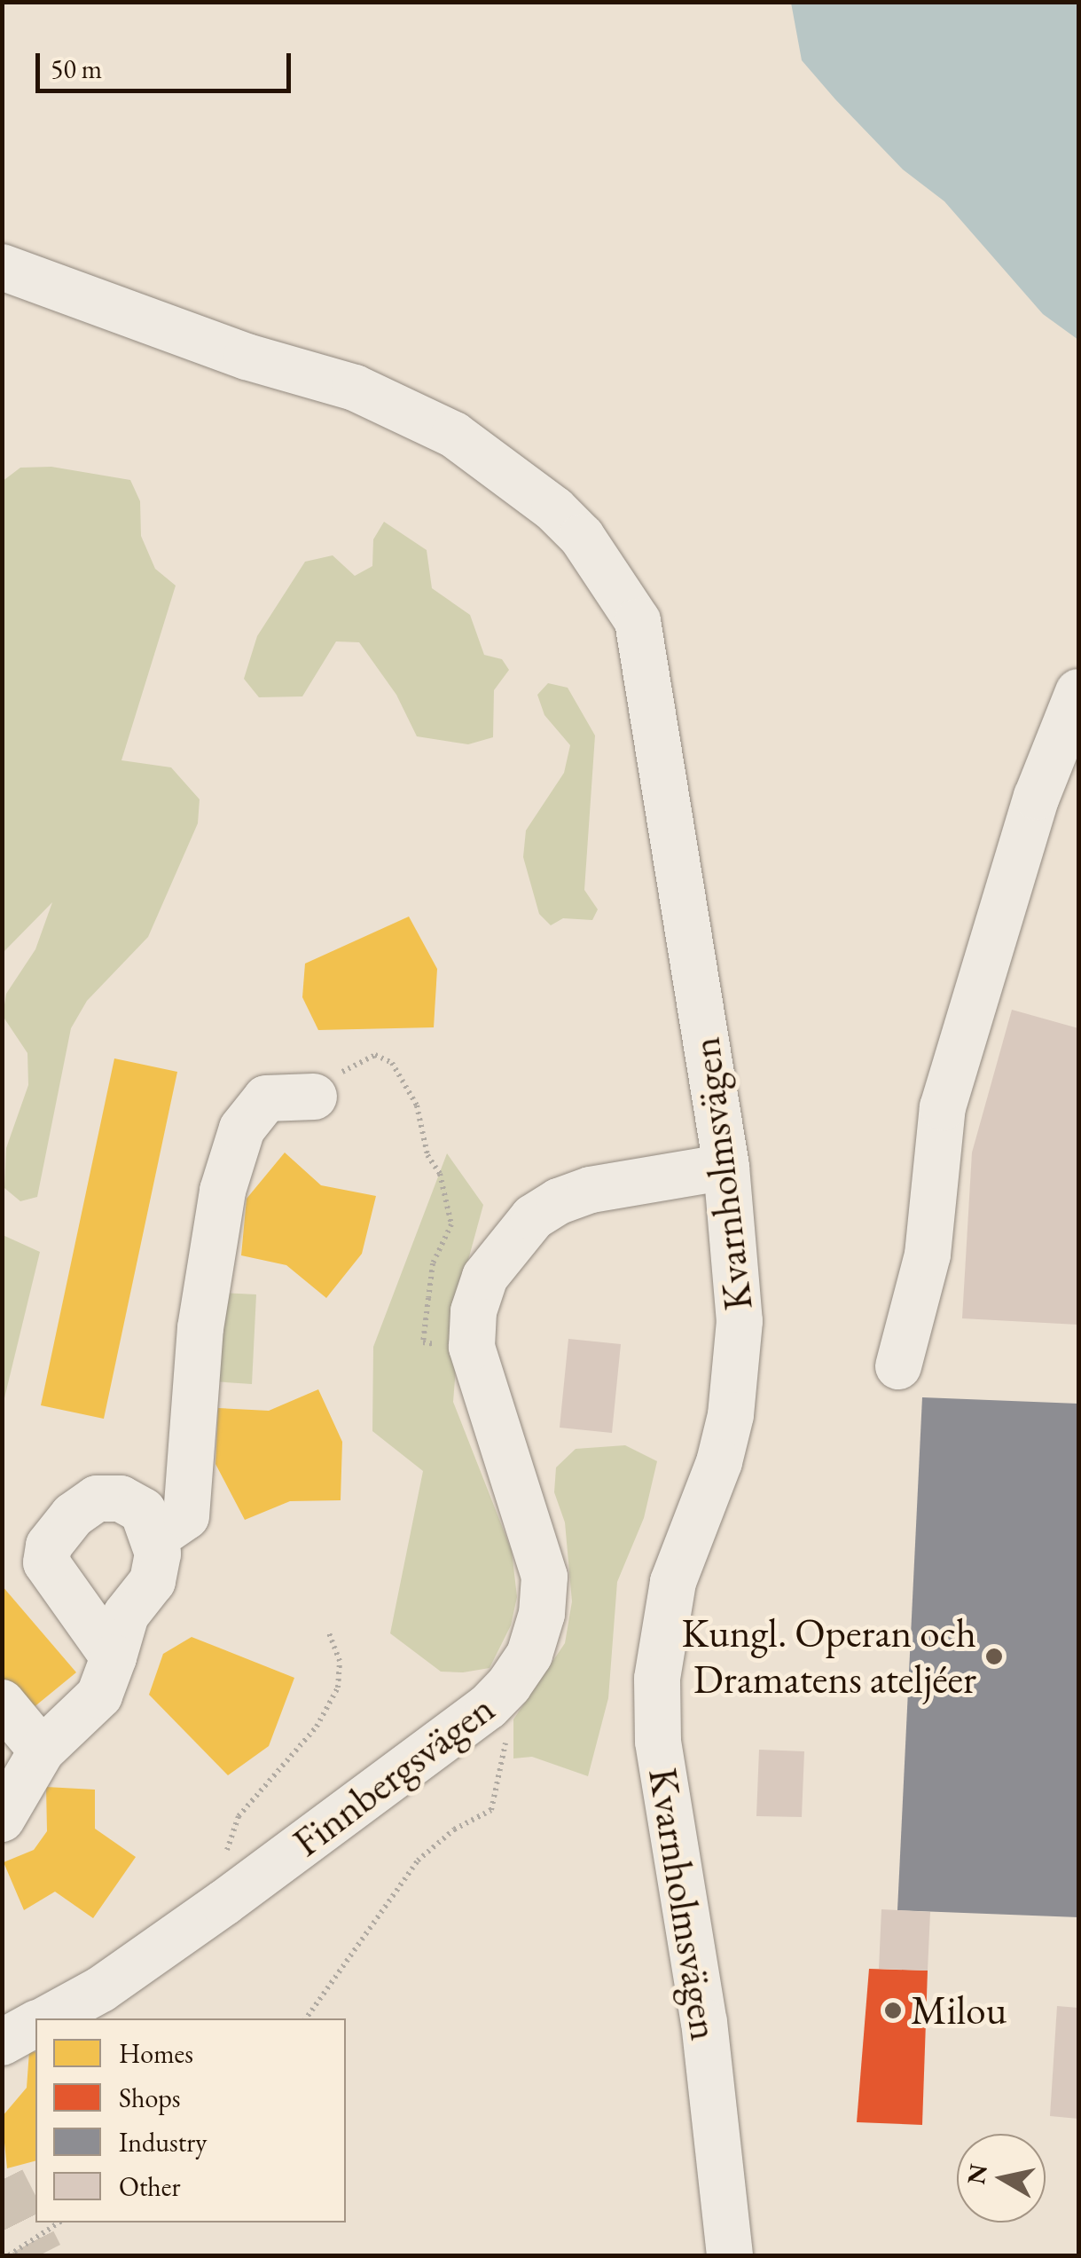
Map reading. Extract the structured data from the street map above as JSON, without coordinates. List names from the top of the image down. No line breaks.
{"streets":{"street":["Kvarnholmsvägen","Finnbergsvägen"]},"crossings":[["Kvarnholmsvägen","Finnbergsvägen"]],"places":["Kungl. Operan och Dramatens ateljéer","Milou"],"legend":["Homes","Shops","Industry","Other"],"scale_bar":"50 m","north":"left"}
